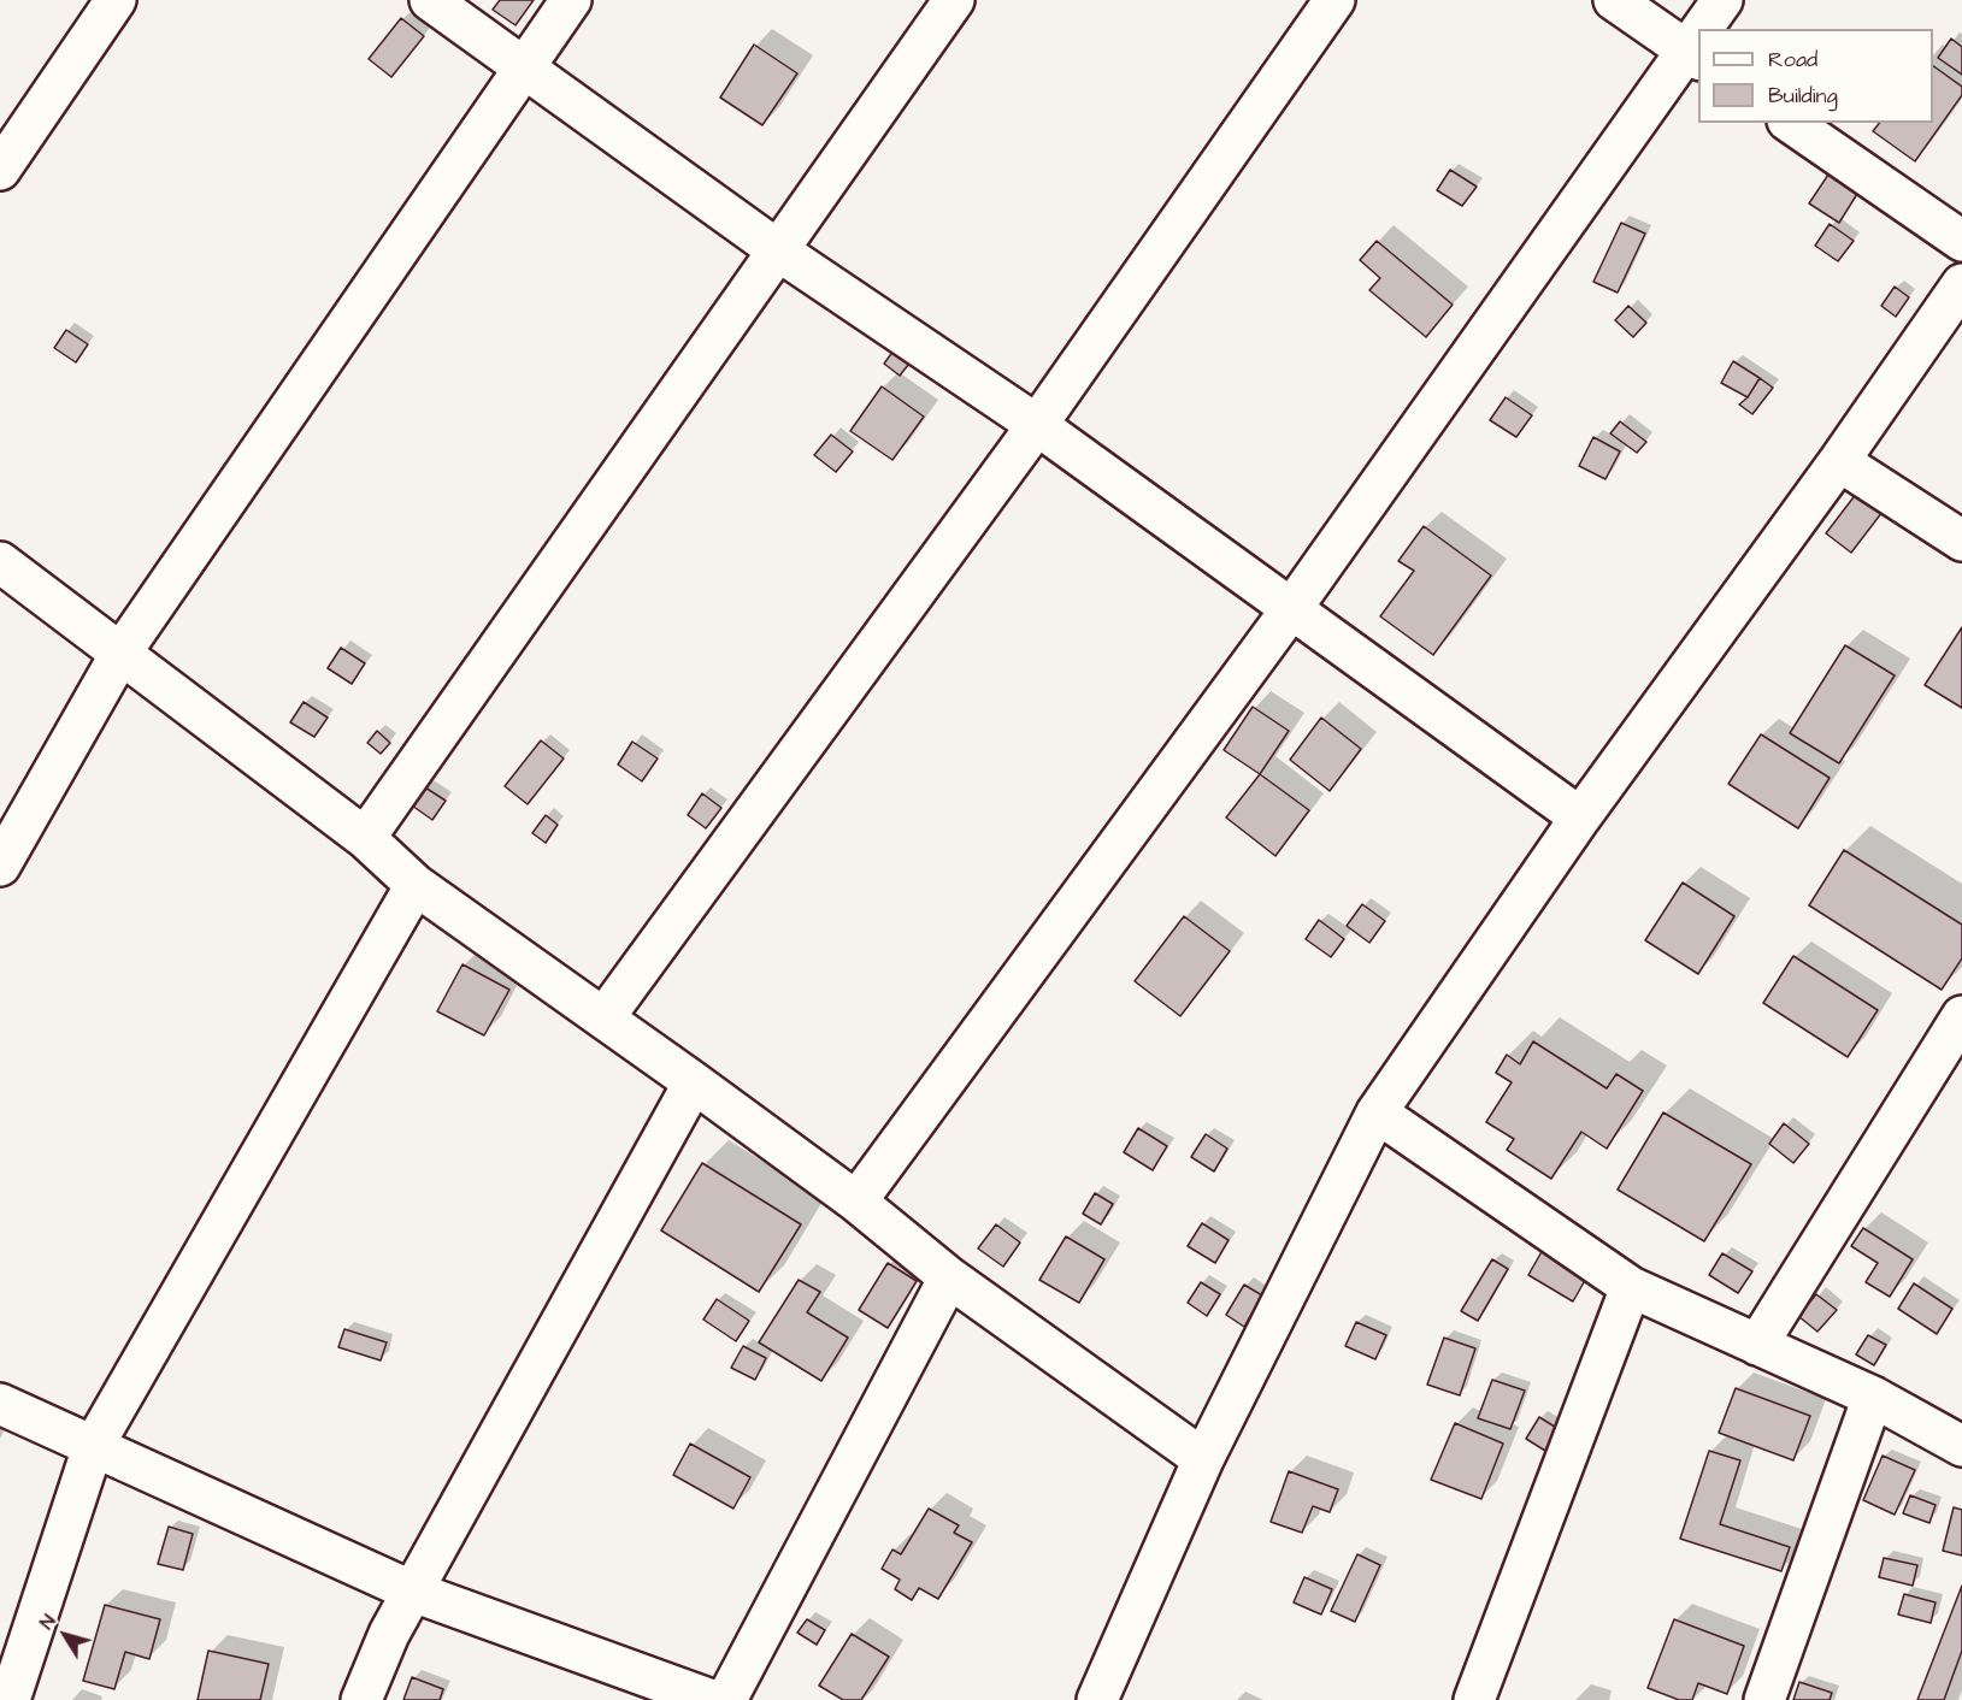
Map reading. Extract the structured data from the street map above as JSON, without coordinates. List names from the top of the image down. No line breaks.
{"legend":["Road","Building"],"north":"top left"}
